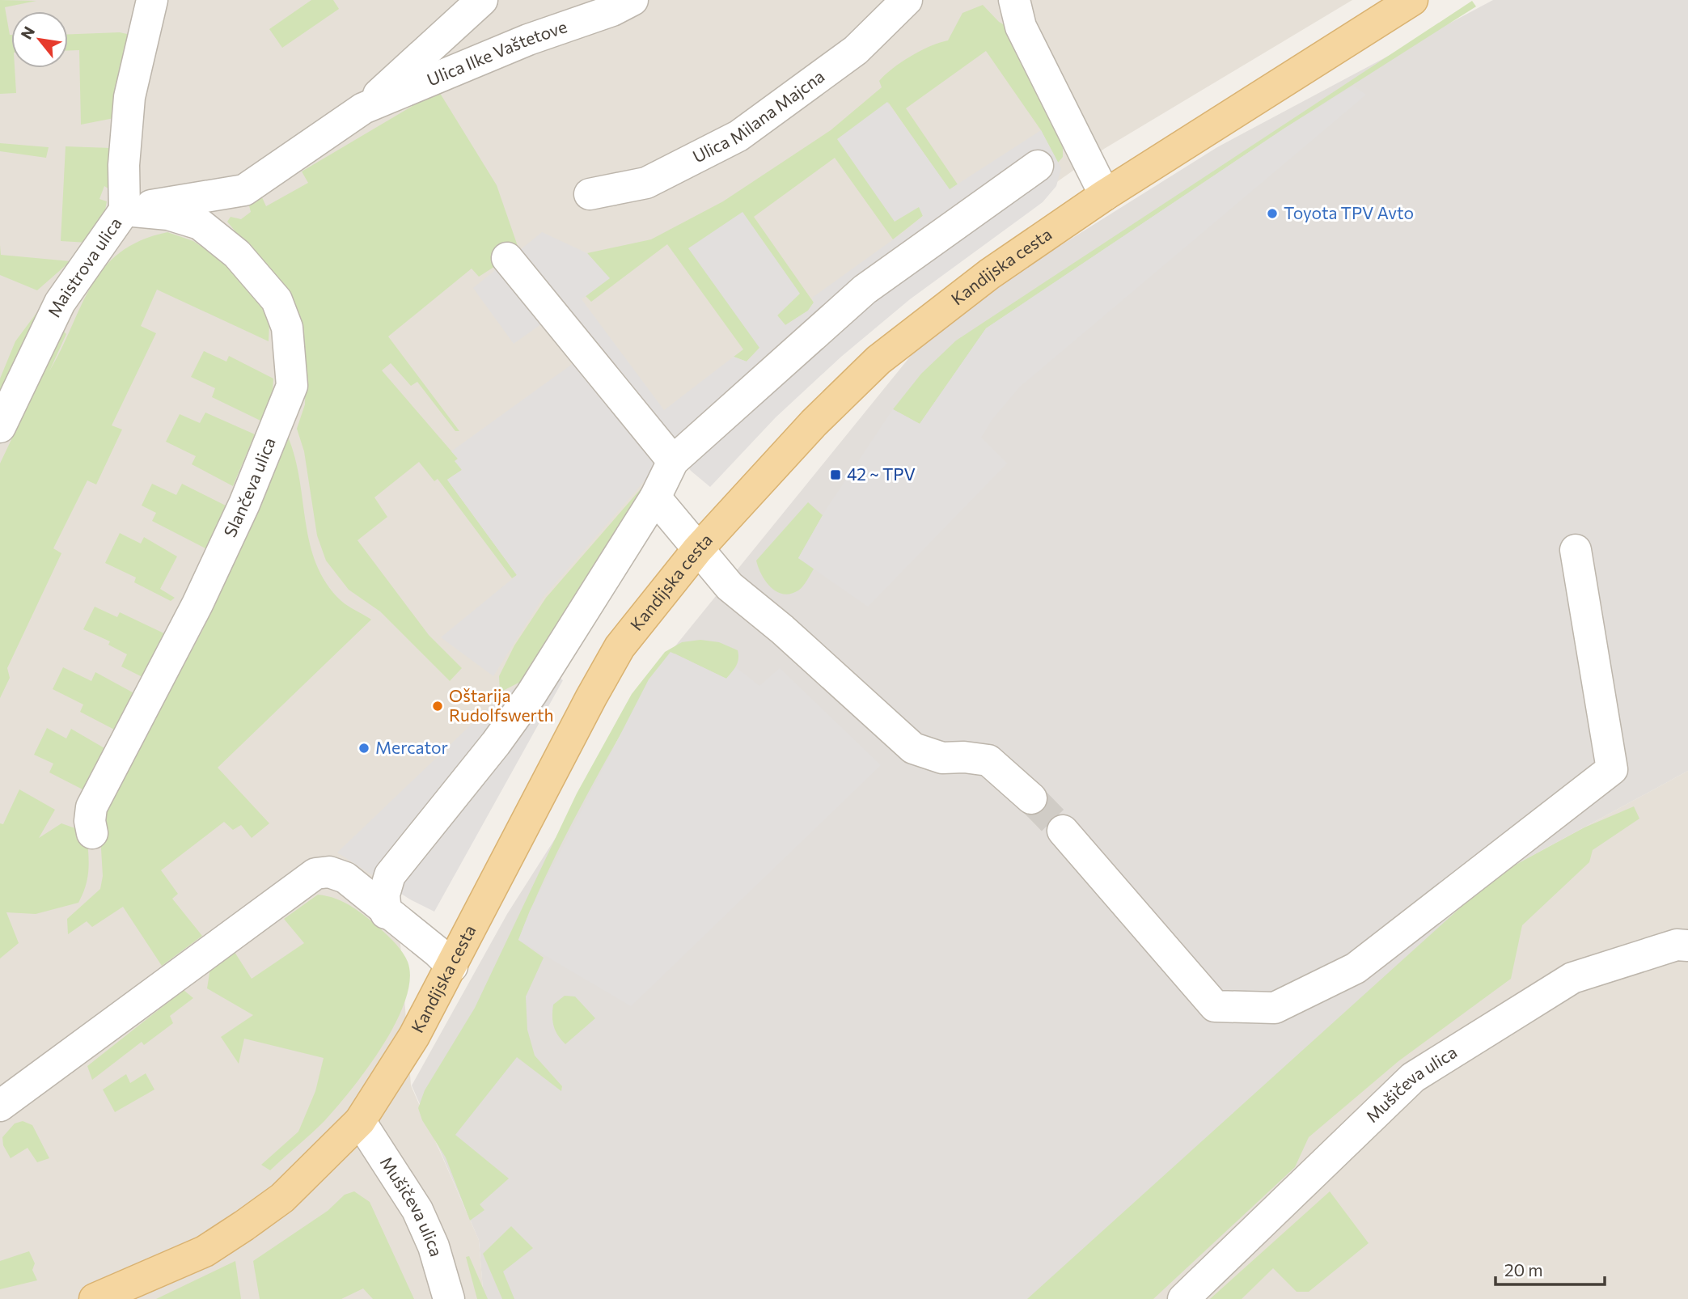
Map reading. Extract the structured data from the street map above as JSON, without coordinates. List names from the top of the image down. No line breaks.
{"streets":{"main road":["Kandijska cesta"],"street":["Ulica Ilke Vaštetove","Ulica Milana Majcna","Maistrova ulica","Slančeva ulica","Mušičeva ulica"]},"crossings":[["Ulica Ilke Vaštetove","Maistrova ulica"],["Ulica Ilke Vaštetove","Slančeva ulica"],["Kandijska cesta","Mušičeva ulica"],["Maistrova ulica","Slančeva ulica"]],"places":{"other":["Toyota TPV Avto","Oštarija Rudolfswerth","Mercator"],"transit":["42 ~ TPV"]},"scale_bar":"20 m","north":"top left"}
